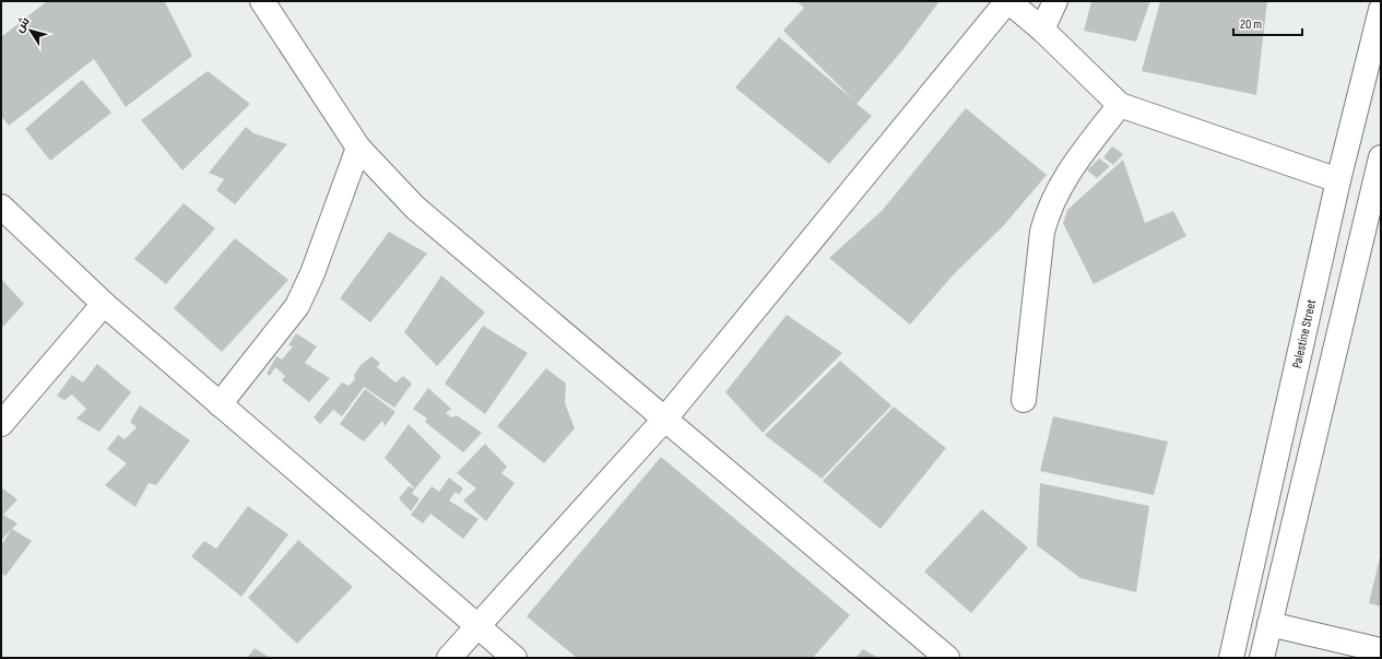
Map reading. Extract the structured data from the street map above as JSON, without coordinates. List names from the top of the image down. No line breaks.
{"streets":{"street":["Palestine Street"]},"scale_bar":"20 m","north":"top left"}
